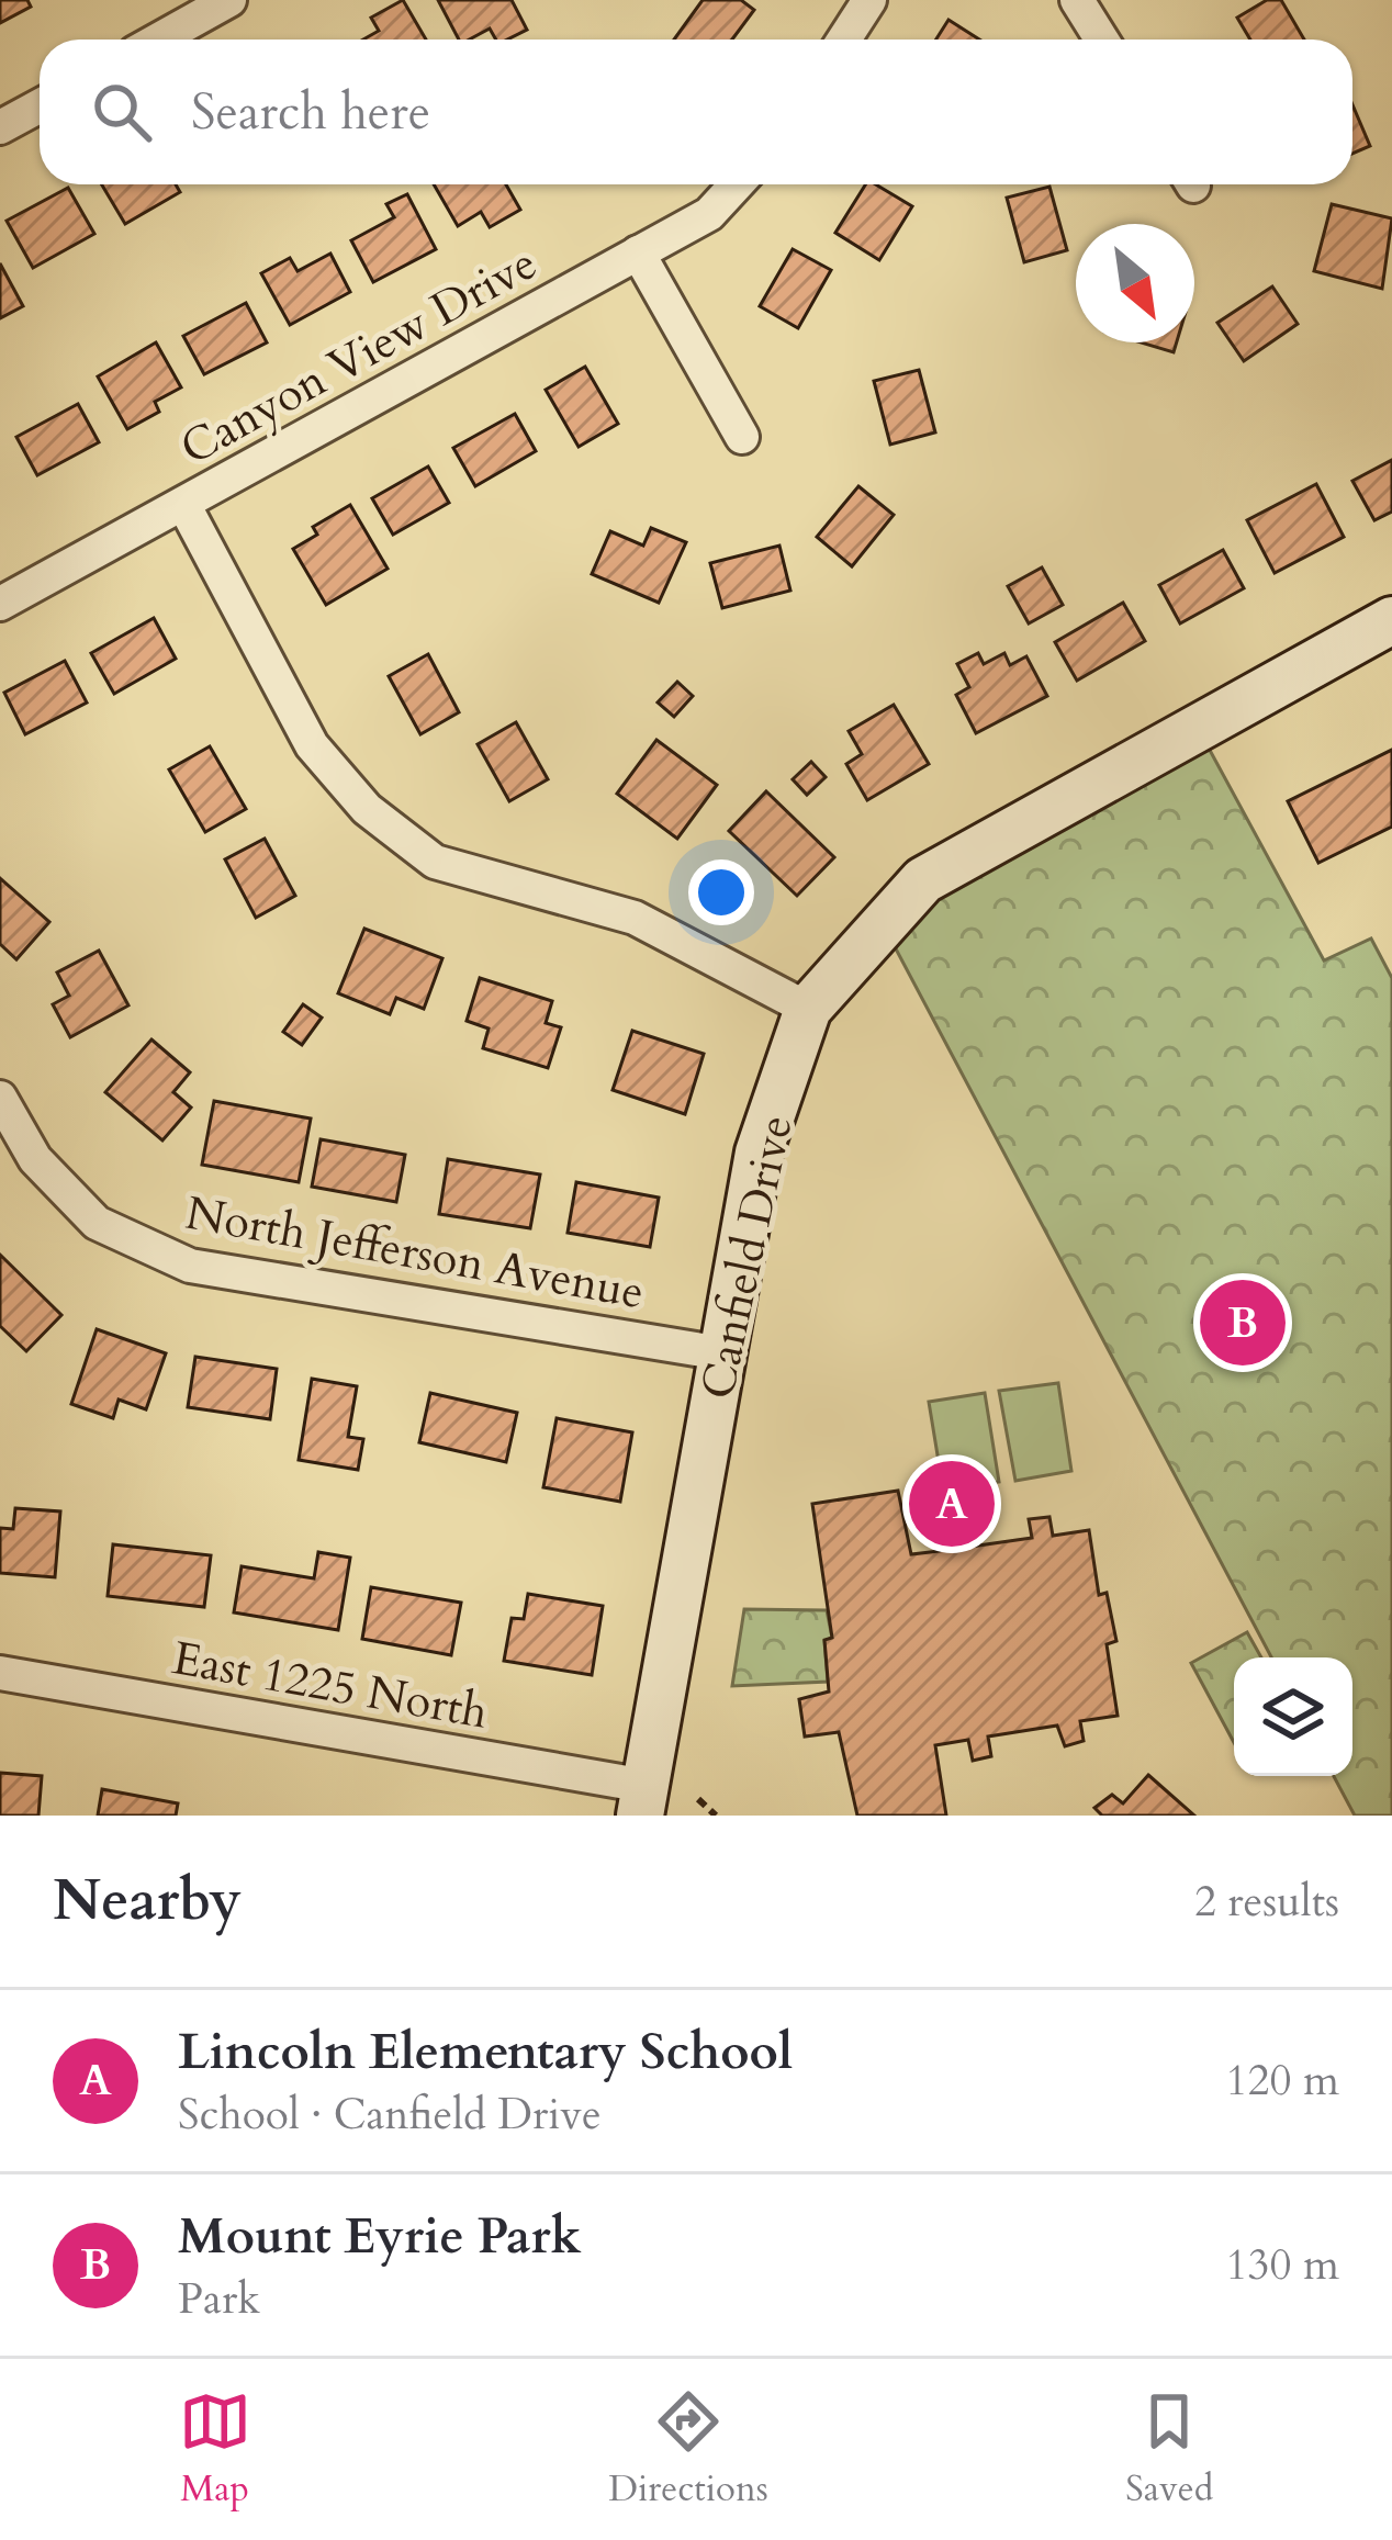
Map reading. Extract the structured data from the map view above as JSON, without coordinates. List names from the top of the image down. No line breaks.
{"streets":{"street":["Canyon View Drive","North Jefferson Avenue","Canfield Drive","East 1225 North"]},"crossings":[["North Jefferson Avenue","Canfield Drive"],["Canfield Drive","East 1225 North"]],"north":"bottom right","page":{"search":"Search here","pins":["B","A"],"heading":["Nearby","2 results"],"list":[{"mark":"A","name":"Lincoln Elementary School","note":"School · Canfield Drive","value":"120 m"},{"mark":"B","name":"Mount Eyrie Park","note":"Park","value":"130 m"}],"nav":["Map","Directions","Saved"]}}
